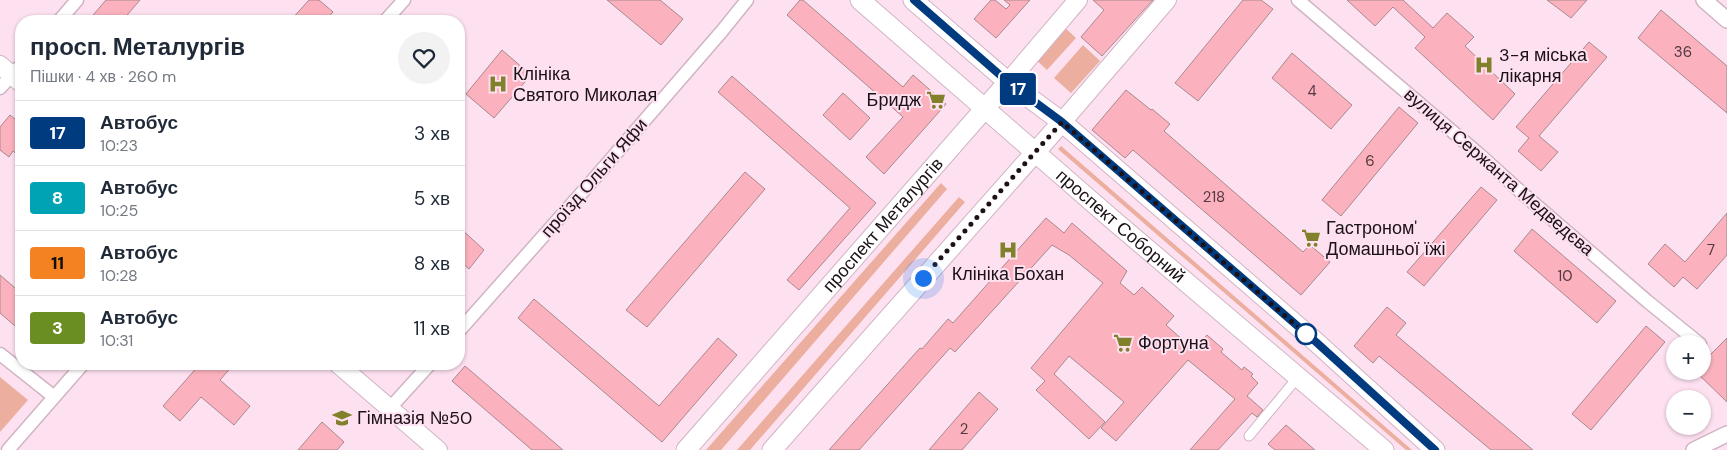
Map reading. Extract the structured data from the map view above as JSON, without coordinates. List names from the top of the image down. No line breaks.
{"streets":{"main road":["проспект Металургів","проспект Соборний"],"street":["вулиця Сержанта Медведєва","проїзд Ольги Яфи"]},"crossings":[["проспект Металургів","проспект Соборний"]],"places":{"hospital":["3-я міська лікарня","Клініка Святого Миколая","Клініка Бохан"],"supermarket":["Бридж","Гастроном' Домашньої їжі","Фортуна"],"school or university":["Гімназія №50"]},"lines":["bus line 17"],"house_numbers":["36","4","6","218","7","10","2"],"page":{"on_map":"17","heading":["просп. Металургів","Пішки · 4 хв · 260 m"],"list":[{"mark":"17","name":"Автобус","note":"10:23","value":"3 хв"},{"mark":"8","name":"Автобус","note":"10:25","value":"5 хв"},{"mark":"11","name":"Автобус","note":"10:28","value":"8 хв"},{"mark":"3","name":"Автобус","note":"10:31","value":"11 хв"}],"map_buttons":["+","−"]}}
